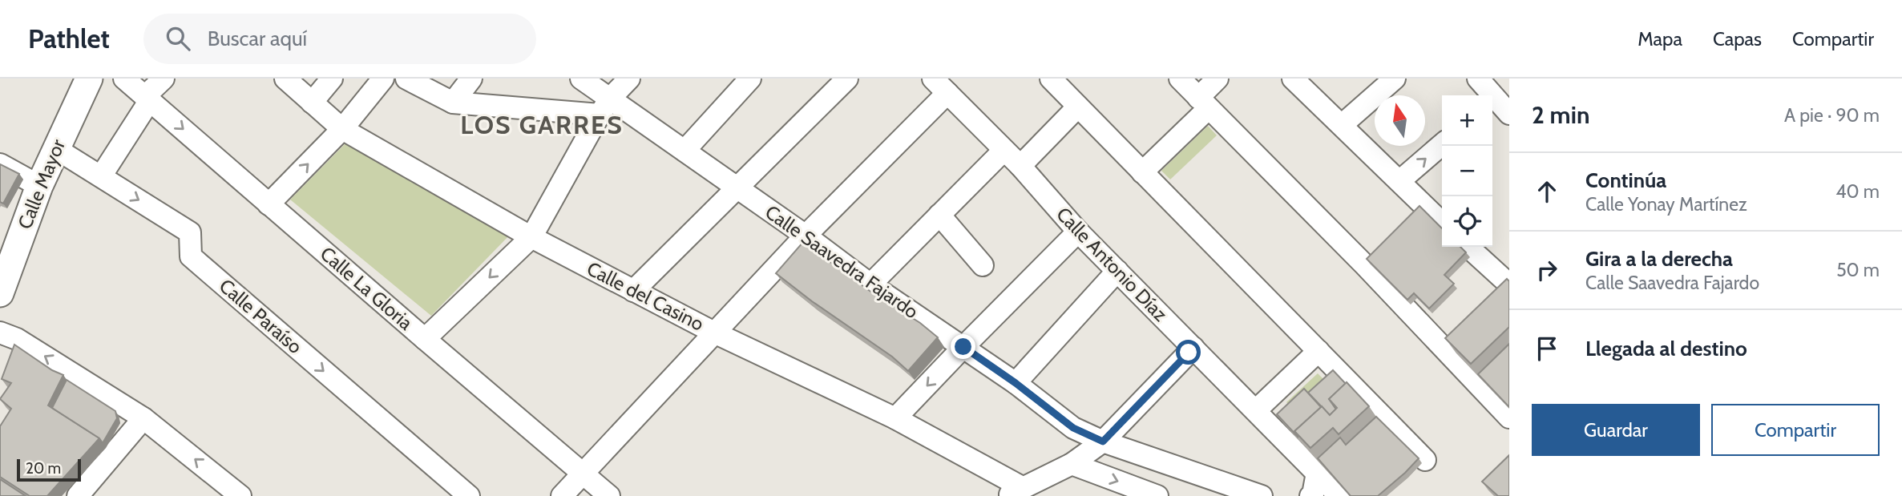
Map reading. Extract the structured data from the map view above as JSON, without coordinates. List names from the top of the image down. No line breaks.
{"streets":{"main road":["Calle Mayor"],"street":["Calle Saavedra Fajardo","Calle Antonio Díaz","Calle La Gloria","Calle del Casino","Calle Paraíso"]},"crossings":[["Calle Mayor","Calle Paraíso"]],"districts":["LOS GARRES"],"scale_bar":"20 m","north":"top","page":{"header":"Pathlet","search":"Buscar aquí","nav":["Mapa","Capas","Compartir"],"heading":["2 min","A pie · 90 m"],"map_buttons":["+","−"],"list":[["Continúa","Calle Yonay Martínez","40 m"],["Gira a la derecha","Calle Saavedra Fajardo","50 m"],"Llegada al destino"],"buttons":["Guardar","Compartir"],"scale":"20 m"}}
